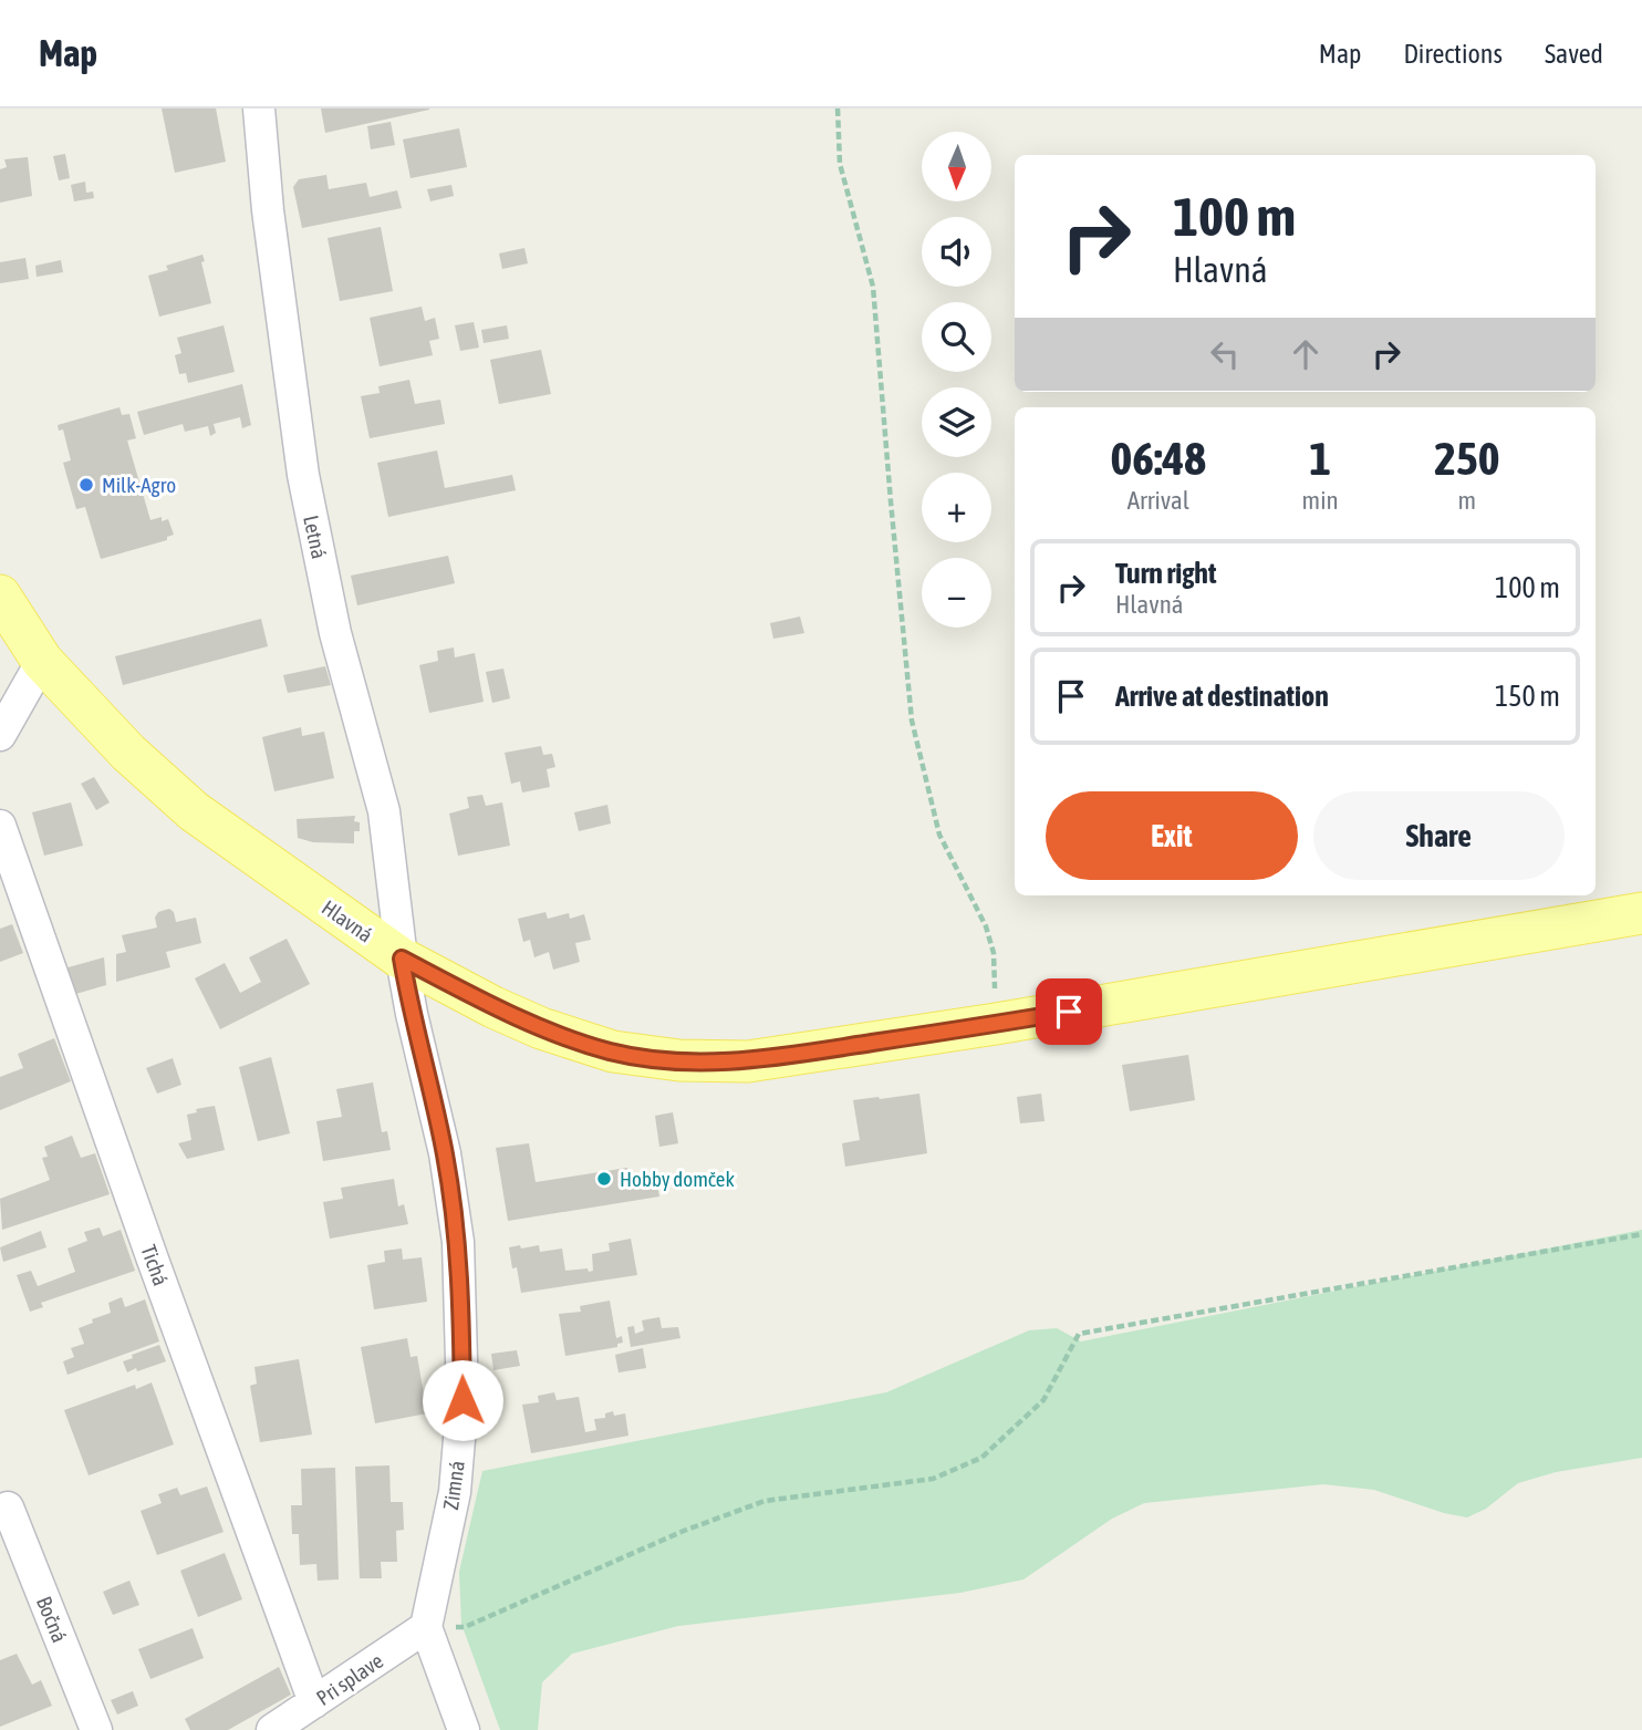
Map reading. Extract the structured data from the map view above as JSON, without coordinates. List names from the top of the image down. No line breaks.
{"streets":{"main road":["Hlavná"],"street":["Letná","Tichá","Zimná","Bočná","Pri splave"]},"crossings":[["Letná","Hlavná"],["Letná","Zimná"],["Hlavná","Zimná"],["Tichá","Pri splave"],["Zimná","Pri splave"]],"places":["Milk-Agro","Hobby domček"],"north":"bottom","page":{"header":"Map","nav":["Map","Directions","Saved"],"map_buttons":["+","−"],"turn":["100 m","Hlavná"],"eta":["06:48","Arrival","1","min","250","m"],"list":[{"name":"Turn right","note":"Hlavná","value":"100 m"},{"name":"Arrive at destination","value":"150 m"}],"buttons":["Exit","Share"]}}
